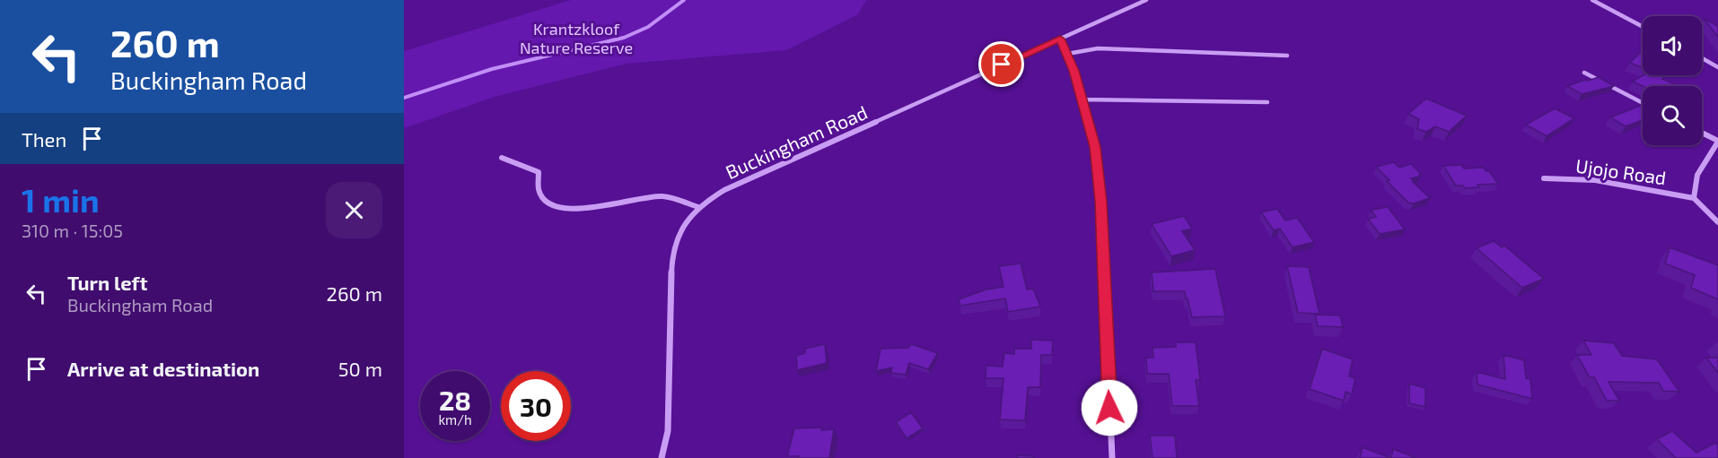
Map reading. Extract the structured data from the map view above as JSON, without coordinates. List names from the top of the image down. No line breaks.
{"streets":{"street":["Buckingham Road","Ujojo Road"]},"parks":["Krantzkloof Nature Reserve"],"page":{"turn":["260 m","Buckingham Road"],"then":"Then","heading":["1 min","310 m · 15:05"],"list":[{"name":"Turn left","note":"Buckingham Road","value":"260 m"},{"name":"Arrive at destination","value":"50 m"}],"speed":"28 km/h","limit":"30"}}
